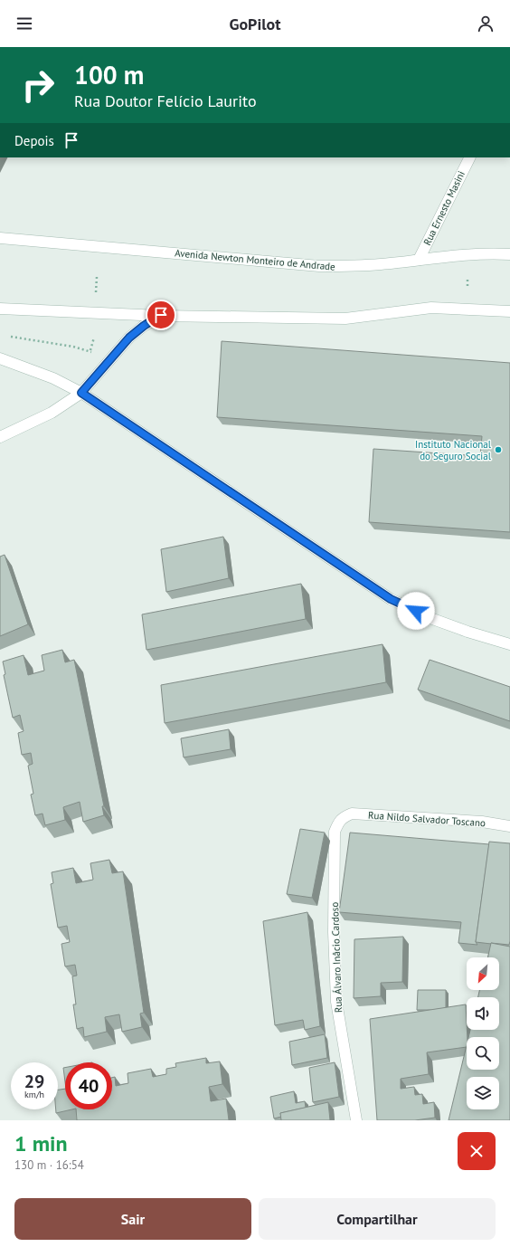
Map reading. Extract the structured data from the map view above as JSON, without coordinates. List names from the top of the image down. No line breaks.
{"streets":{"street":["Rua Ernesto Masini","Avenida Newton Monteiro de Andrade","Rua Nildo Salvador Toscano","Rua Álvaro Inâcio Cardoso"]},"crossings":[["Rua Ernesto Masini","Avenida Newton Monteiro de Andrade"],["Rua Nildo Salvador Toscano","Rua Álvaro Inâcio Cardoso"]],"places":["Instituto Nacional do Seguro Social"],"north":"bottom left","page":{"header":"GoPilot","turn":["100 m","Rua Doutor Felício Laurito"],"then":"Depois","speed":"29 km/h","limit":"40","heading":["1 min","130 m · 16:54"],"buttons":["Sair","Compartilhar"]}}
